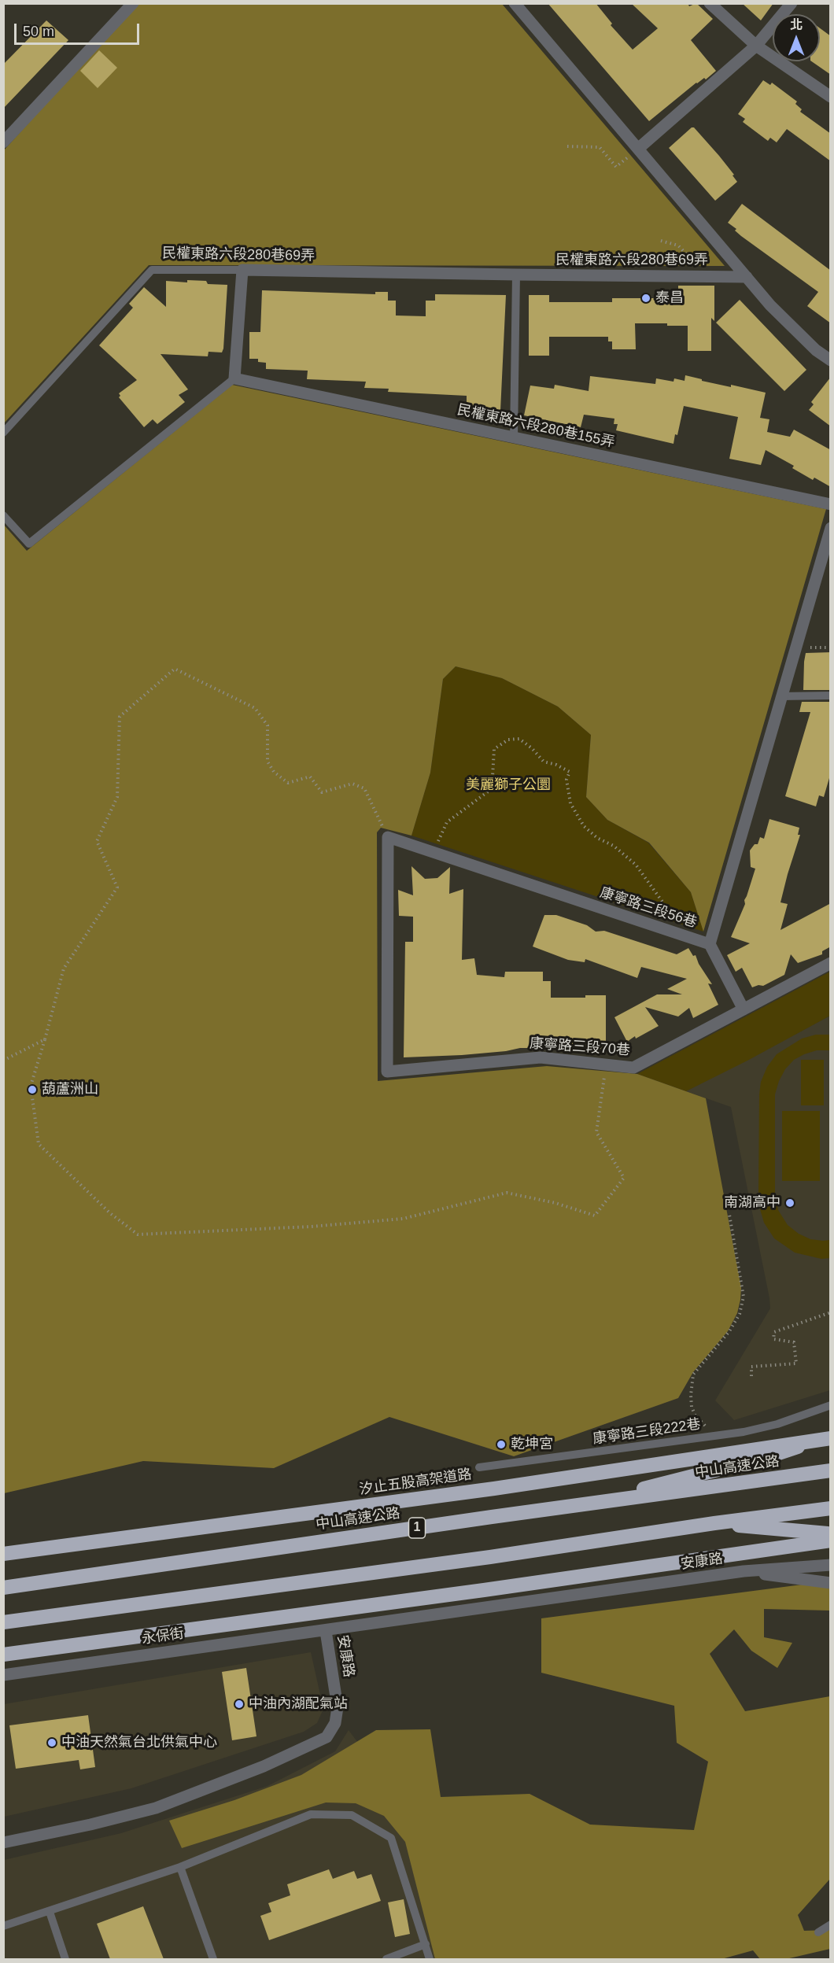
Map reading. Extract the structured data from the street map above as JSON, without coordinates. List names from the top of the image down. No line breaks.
{"streets":{"highway":["中山高速公路","汐止五股高架道路","1"],"street":["民權東路六段280巷69弄","民權東路六段280巷155弄","康寧路三段56巷","康寧路三段70巷","安康路","永保街"],"lane":["康寧路三段222巷"]},"crossings":[["康寧路三段56巷","康寧路三段70巷"],["安康路","永保街"]],"parks":["美麗獅子公圜"],"places":["泰昌","葫蘆洲山","南湖高中","乾坤宮","中油內湖配氣站","中油天然氣台北供氣中心"],"scale_bar":"50 m","north":"top"}
